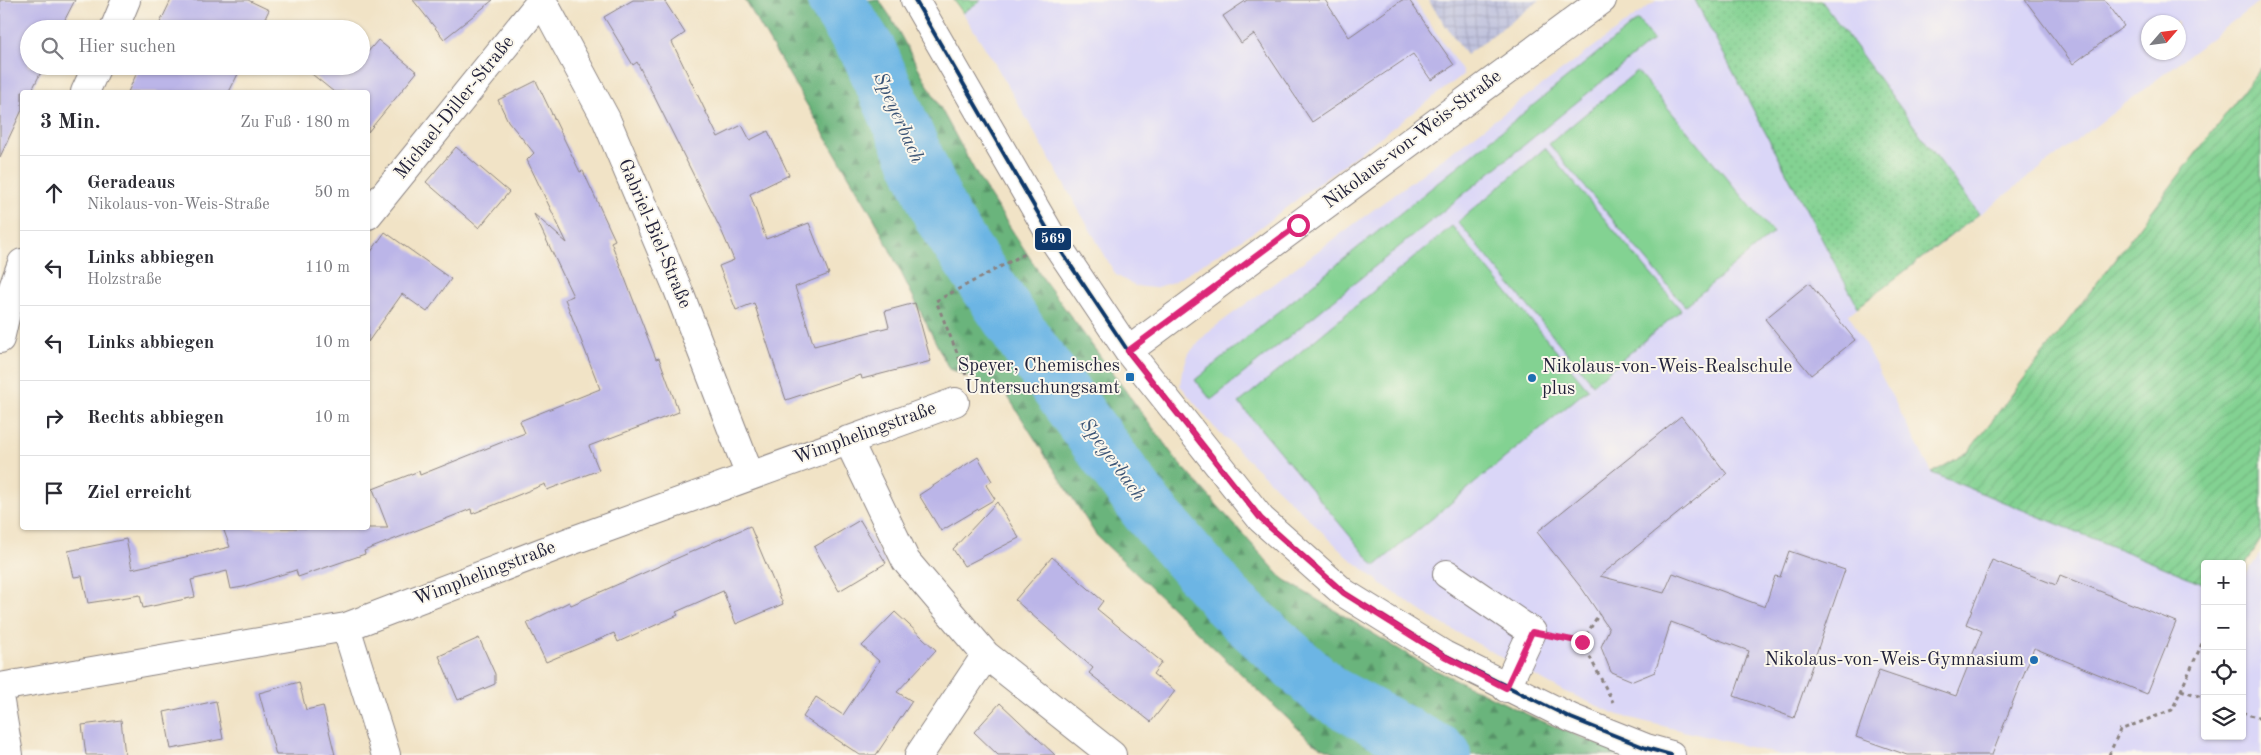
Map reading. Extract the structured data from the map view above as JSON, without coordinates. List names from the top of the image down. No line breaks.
{"streets":{"street":["Michael-Diller-Straße","Nikolaus-von-Weis-Straße","Gabriel-Biel-Straße","Wimphelingstraße"]},"crossings":[["Michael-Diller-Straße","Gabriel-Biel-Straße"],["Gabriel-Biel-Straße","Wimphelingstraße"]],"water":["Speyerbach"],"places":{"transit":["Speyer, Chemisches Untersuchungsamt"],"other":["Nikolaus-von-Weis-Realschule plus","Nikolaus-von-Weis-Gymnasium"]},"lines":["transit line 569"],"north":"top right","page":{"search":"Hier suchen","heading":["3 Min.","Zu Fuß · 180 m"],"list":[["Geradeaus","Nikolaus-von-Weis-Straße","50 m"],["Links abbiegen","Holzstraße","110 m"],["Links abbiegen","10 m"],["Rechts abbiegen","10 m"],"Ziel erreicht"],"map_buttons":["+","−"]}}
